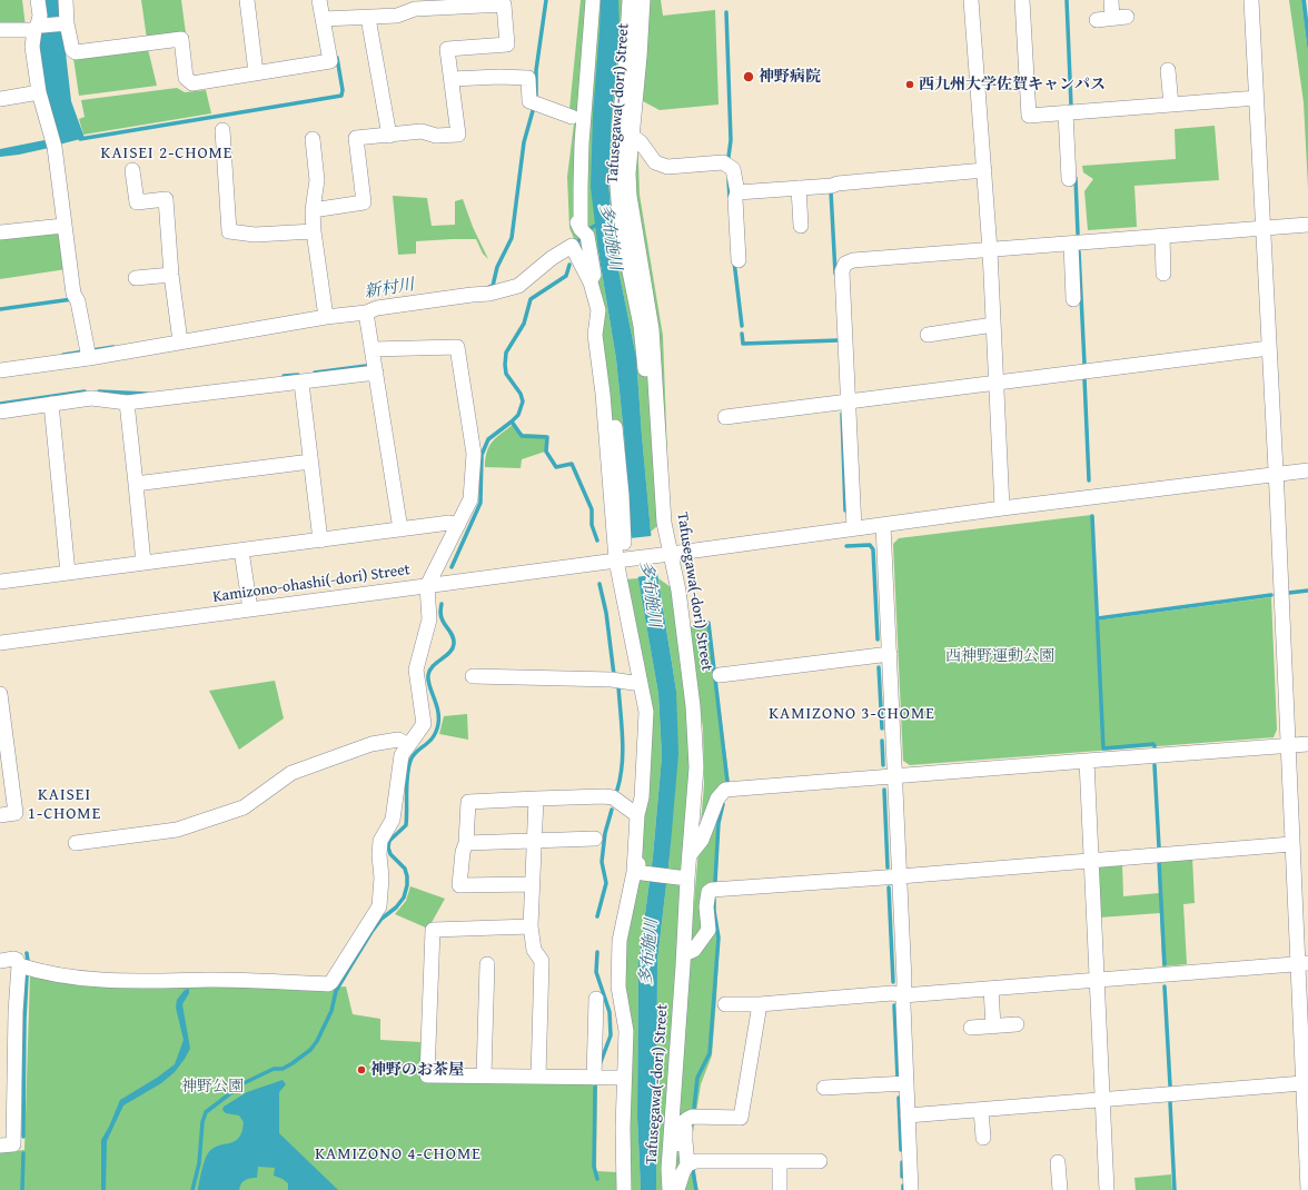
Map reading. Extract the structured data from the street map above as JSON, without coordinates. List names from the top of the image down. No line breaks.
{"streets":{"street":["Tafusegawa(-dori) Street","Kamizono-ohashi(-dori) Street"]},"crossings":[["Tafusegawa(-dori) Street","Kamizono-ohashi(-dori) Street"]],"districts":["KAISEI 2-CHOME","KAMIZONO 3-CHOME","KAISEI 1-CHOME","KAMIZONO 4-CHOME"],"water":["多布施川","新村川"],"parks":["西神野運動公園","神野公園"],"places":["神野病院","西九州大学佐賀キャンパス","神野のお茶屋"]}
